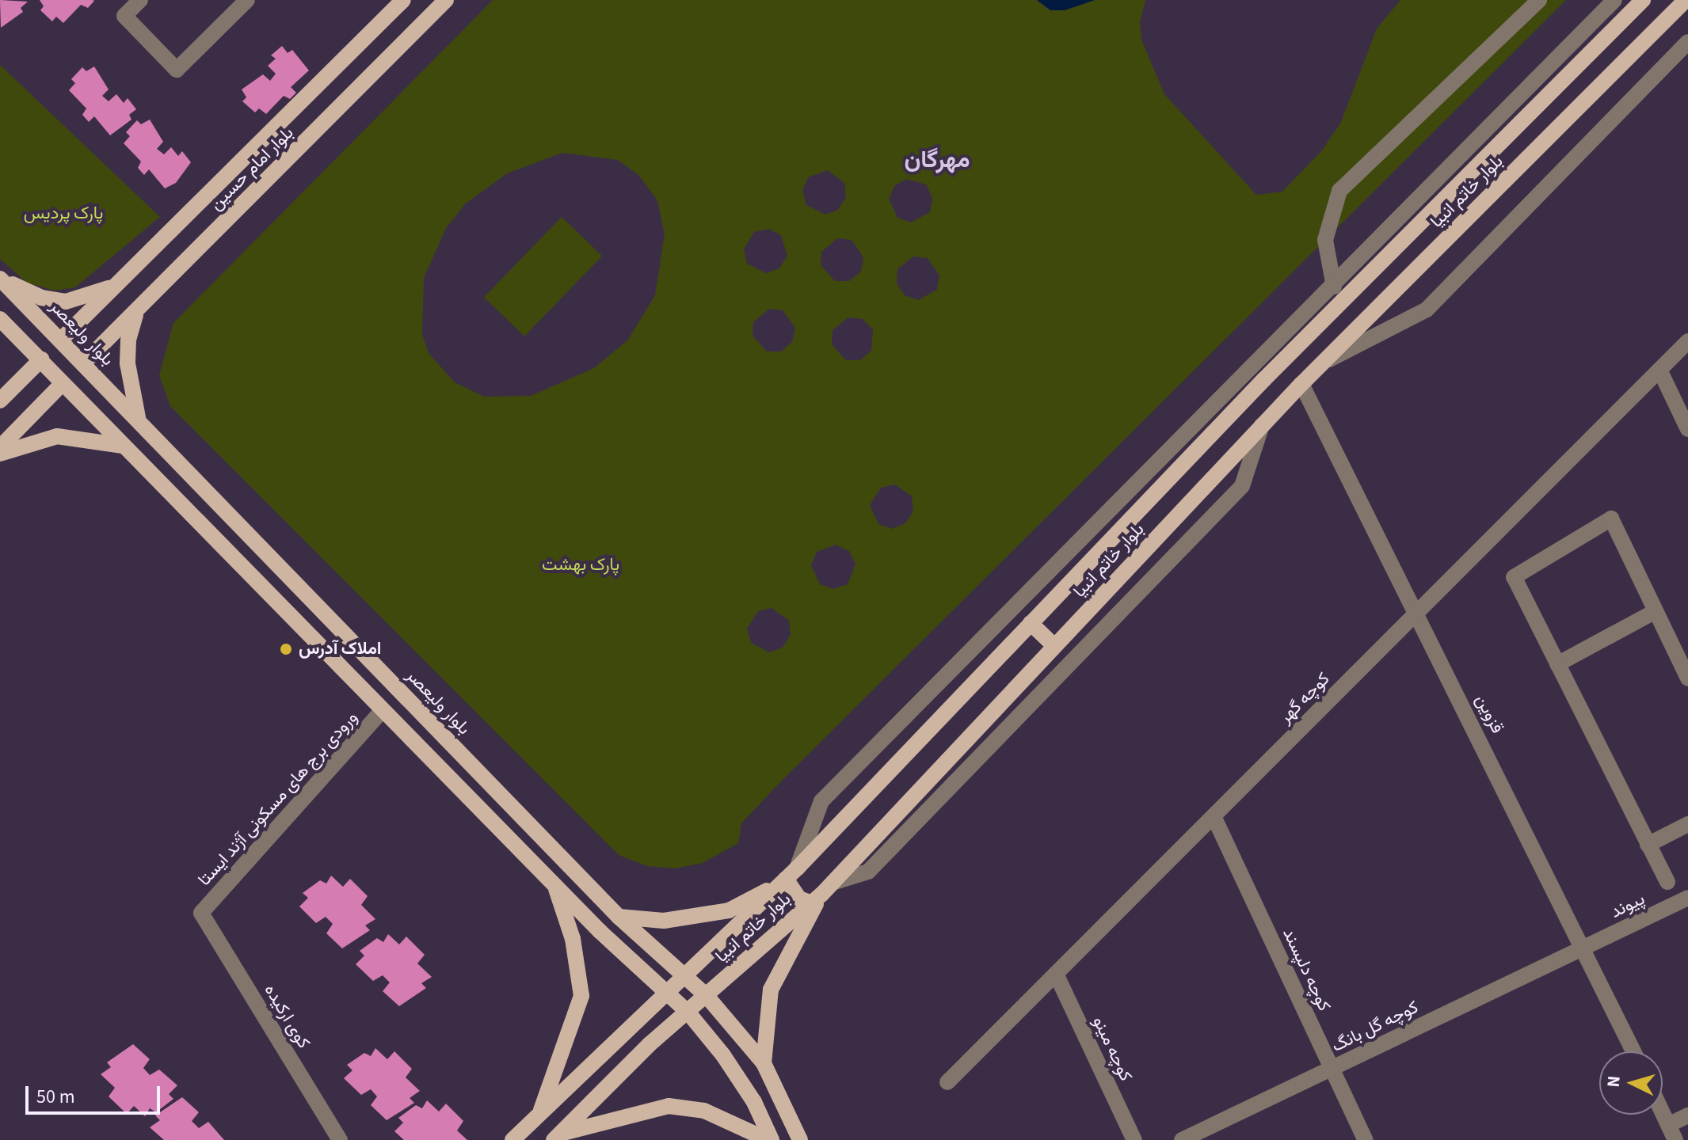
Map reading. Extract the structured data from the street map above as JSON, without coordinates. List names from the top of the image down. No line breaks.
{"streets":{"main road":["بلوار امام حسین","بلوار خاتم انبیا","بلوار ولیعصر"],"street":["کوچه گهر","قزوین","ورودی برج های مسکونی آژند ایستا","پیوند","کوچه دلپسند","کوی ارکیده","کوچه گل بانگ","کوچه مینو"]},"crossings":[["بلوار امام حسین","بلوار ولیعصر"],["بلوار خاتم انبیا","بلوار ولیعصر"],["بلوار خاتم انبیا","قزوین"],["کوچه گهر","قزوین"],["کوچه گهر","کوچه دلپسند"],["کوچه گهر","کوچه مینو"],["قزوین","پیوند"],["قزوین","کوچه گل بانگ"],["ورودی برج های مسکونی آژند ایستا","کوی ارکیده"],["پیوند","کوچه گل بانگ"],["کوچه دلپسند","کوچه گل بانگ"]],"districts":["مهرگان"],"parks":["پارک پردیس","پارک بهشت"],"places":["املاک آدرس"],"scale_bar":"50 m","north":"left"}
